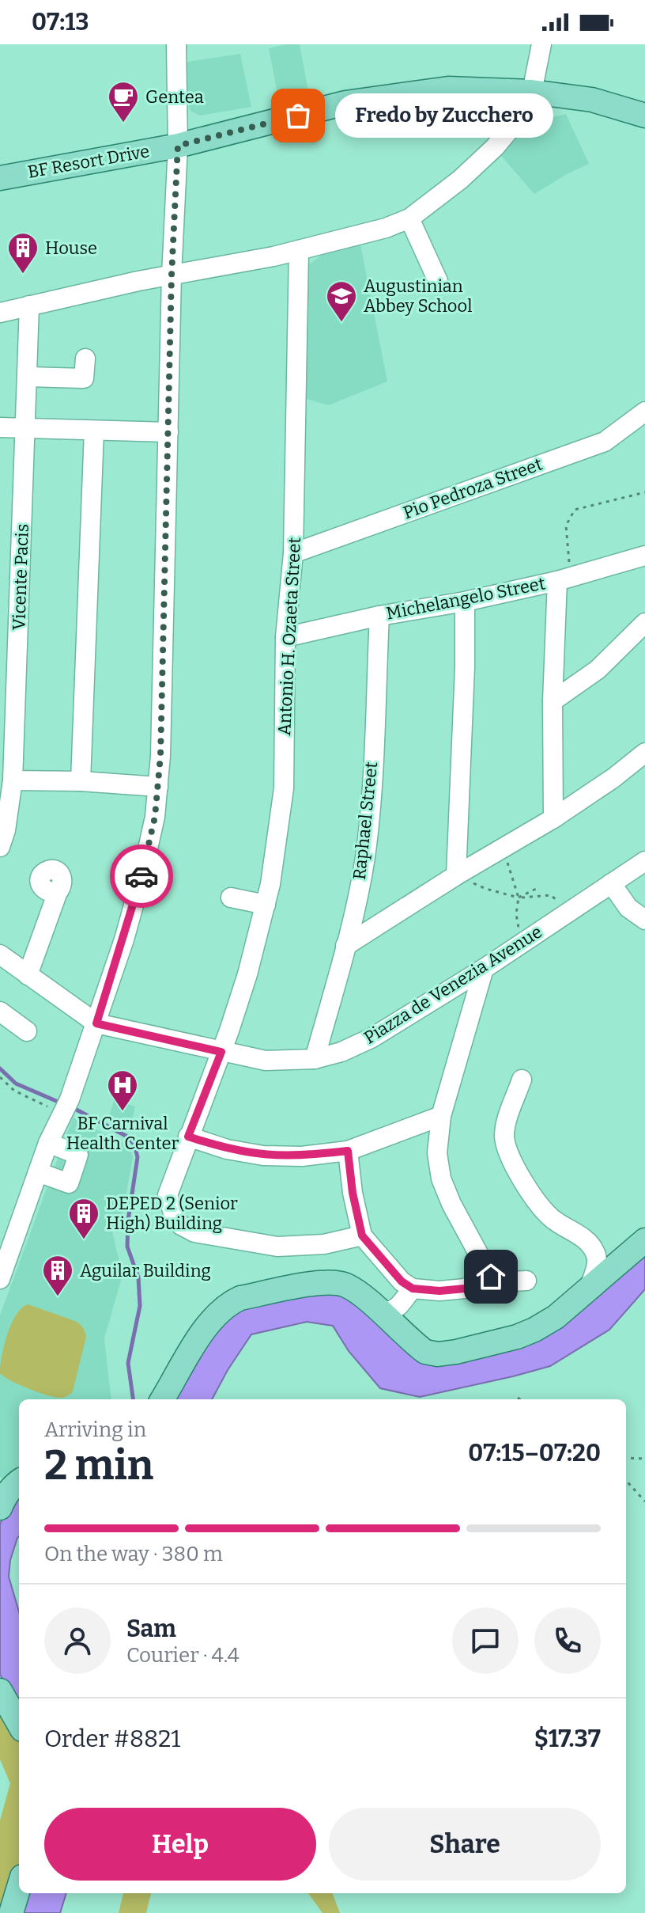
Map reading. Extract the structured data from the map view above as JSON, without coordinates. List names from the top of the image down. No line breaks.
{"streets":{"main road":["BF Resort Drive"],"street":["Pio Pedroza Street","Vicente Pacis","Michelangelo Street","Antonio H. Ozaeta Street","Raphael Street","Piazza de Venezia Avenue"]},"crossings":[["Pio Pedroza Street","Antonio H. Ozaeta Street"],["Michelangelo Street","Antonio H. Ozaeta Street"],["Michelangelo Street","Raphael Street"],["Antonio H. Ozaeta Street","Piazza de Venezia Avenue"],["Raphael Street","Piazza de Venezia Avenue"]],"places":{"other":["Fredo by Zucchero"],"cafe":["Gentea"],"building":["House","DEPED 2 (Senior High) Building","Aguilar Building"],"school or university":["Augustinian Abbey School"],"hospital":["BF Carnival Health Center"]},"page":{"status":"07:13","bubble":"Fredo by Zucchero","heading":["2 min","Arriving in","07:15–07:20"],"panel":["Sam","Courier · 4.4","Order #8821","$17.37"],"bar":"On the way · 380 m","buttons":["Help","Share"]}}
